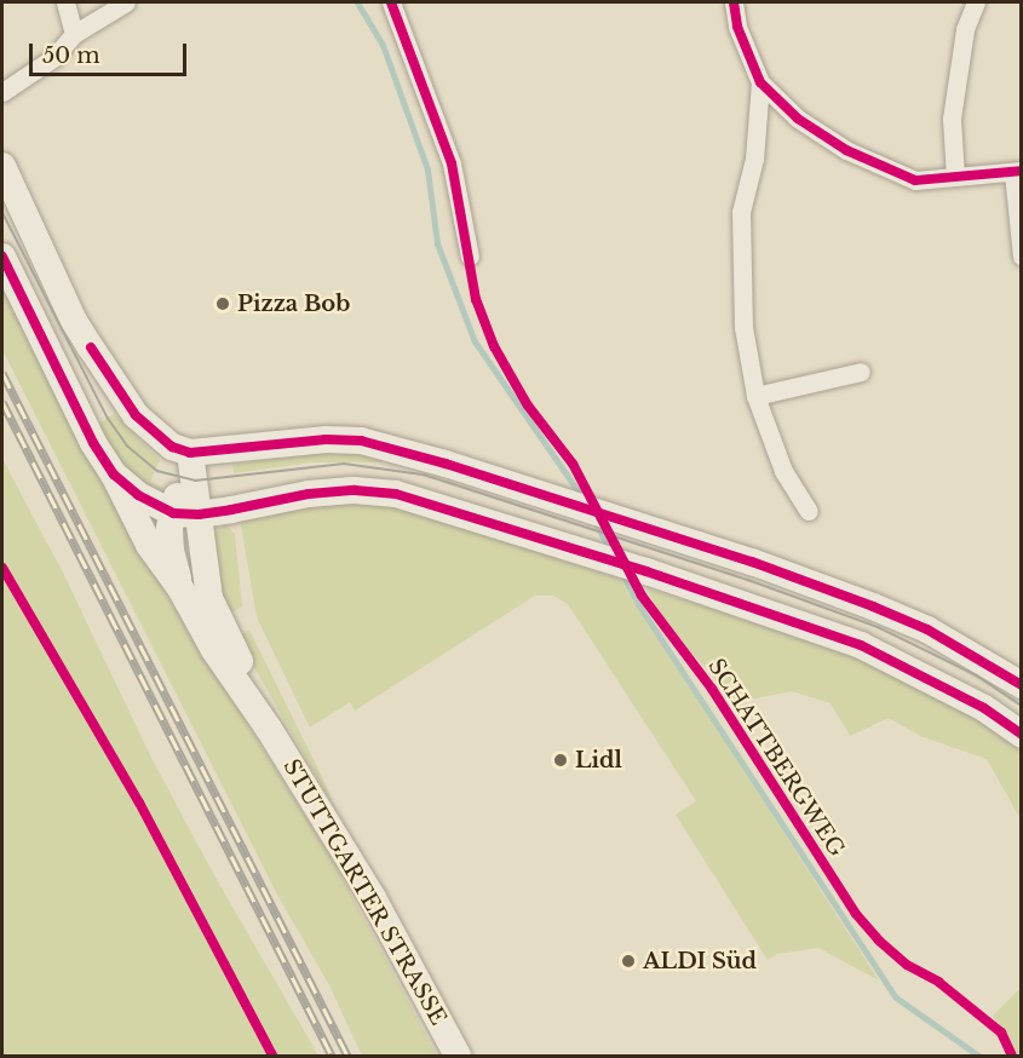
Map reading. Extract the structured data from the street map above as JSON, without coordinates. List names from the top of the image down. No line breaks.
{"streets":{"main road":["STUTTGARTER STRASSE"],"cycle path":["SCHATTBERGWEG"]},"places":["Pizza Bob","Lidl","ALDI Süd"],"scale_bar":"50 m"}
